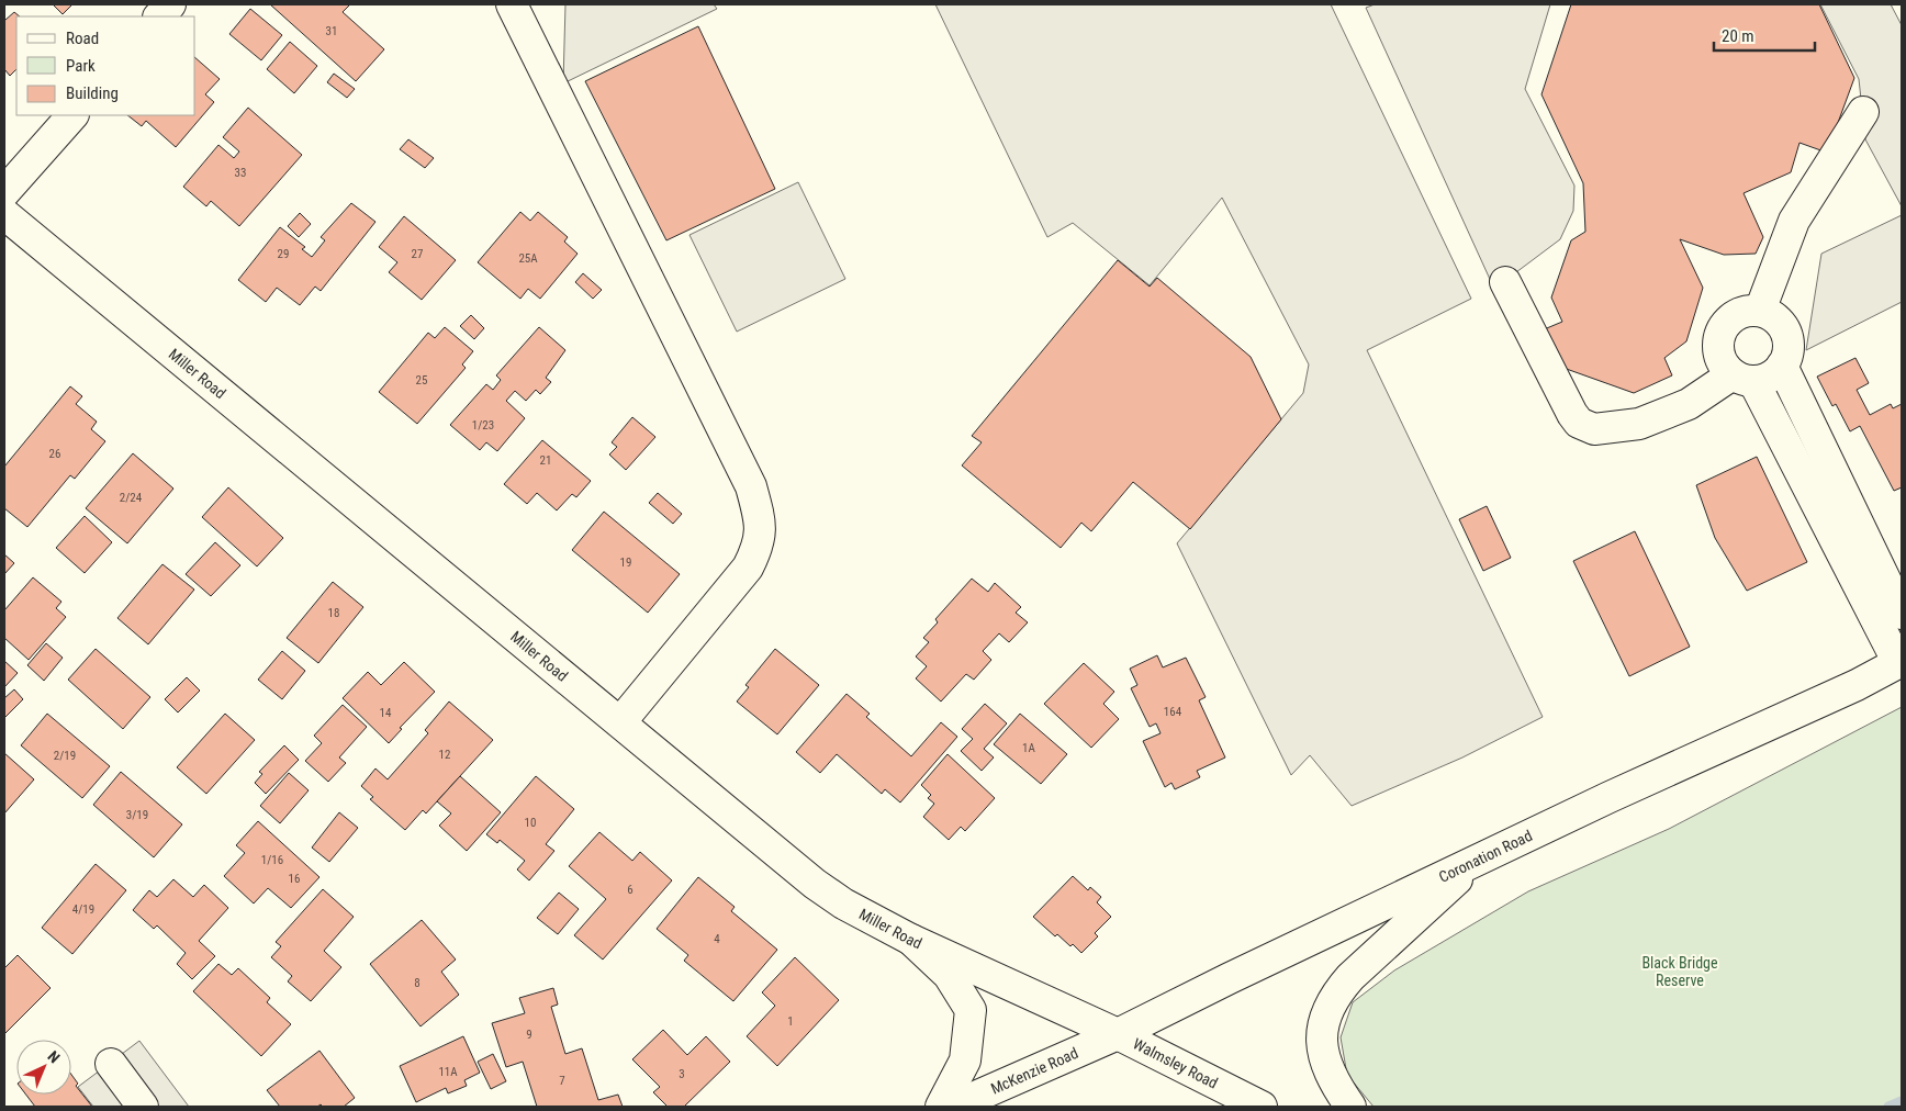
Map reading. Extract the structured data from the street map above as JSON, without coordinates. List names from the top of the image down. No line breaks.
{"streets":{"main road":["Miller Road","Coronation Road","Walmsley Road","McKenzie Road"]},"crossings":[["Miller Road","Coronation Road"],["Miller Road","Walmsley Road"],["Miller Road","McKenzie Road"],["Coronation Road","Walmsley Road"],["Coronation Road","McKenzie Road"],["Walmsley Road","McKenzie Road"]],"parks":["Black Bridge Reserve"],"house_numbers":["31","33","29","27","25A","25","1/23","26","21","2/24","19","18","164","14","1A","12","2/19","3/19","10","1/16","16","6","4/19","4","8","1","9","11A","3","7"],"legend":["Road","Park","Building"],"scale_bar":"20 m","north":"top right"}
